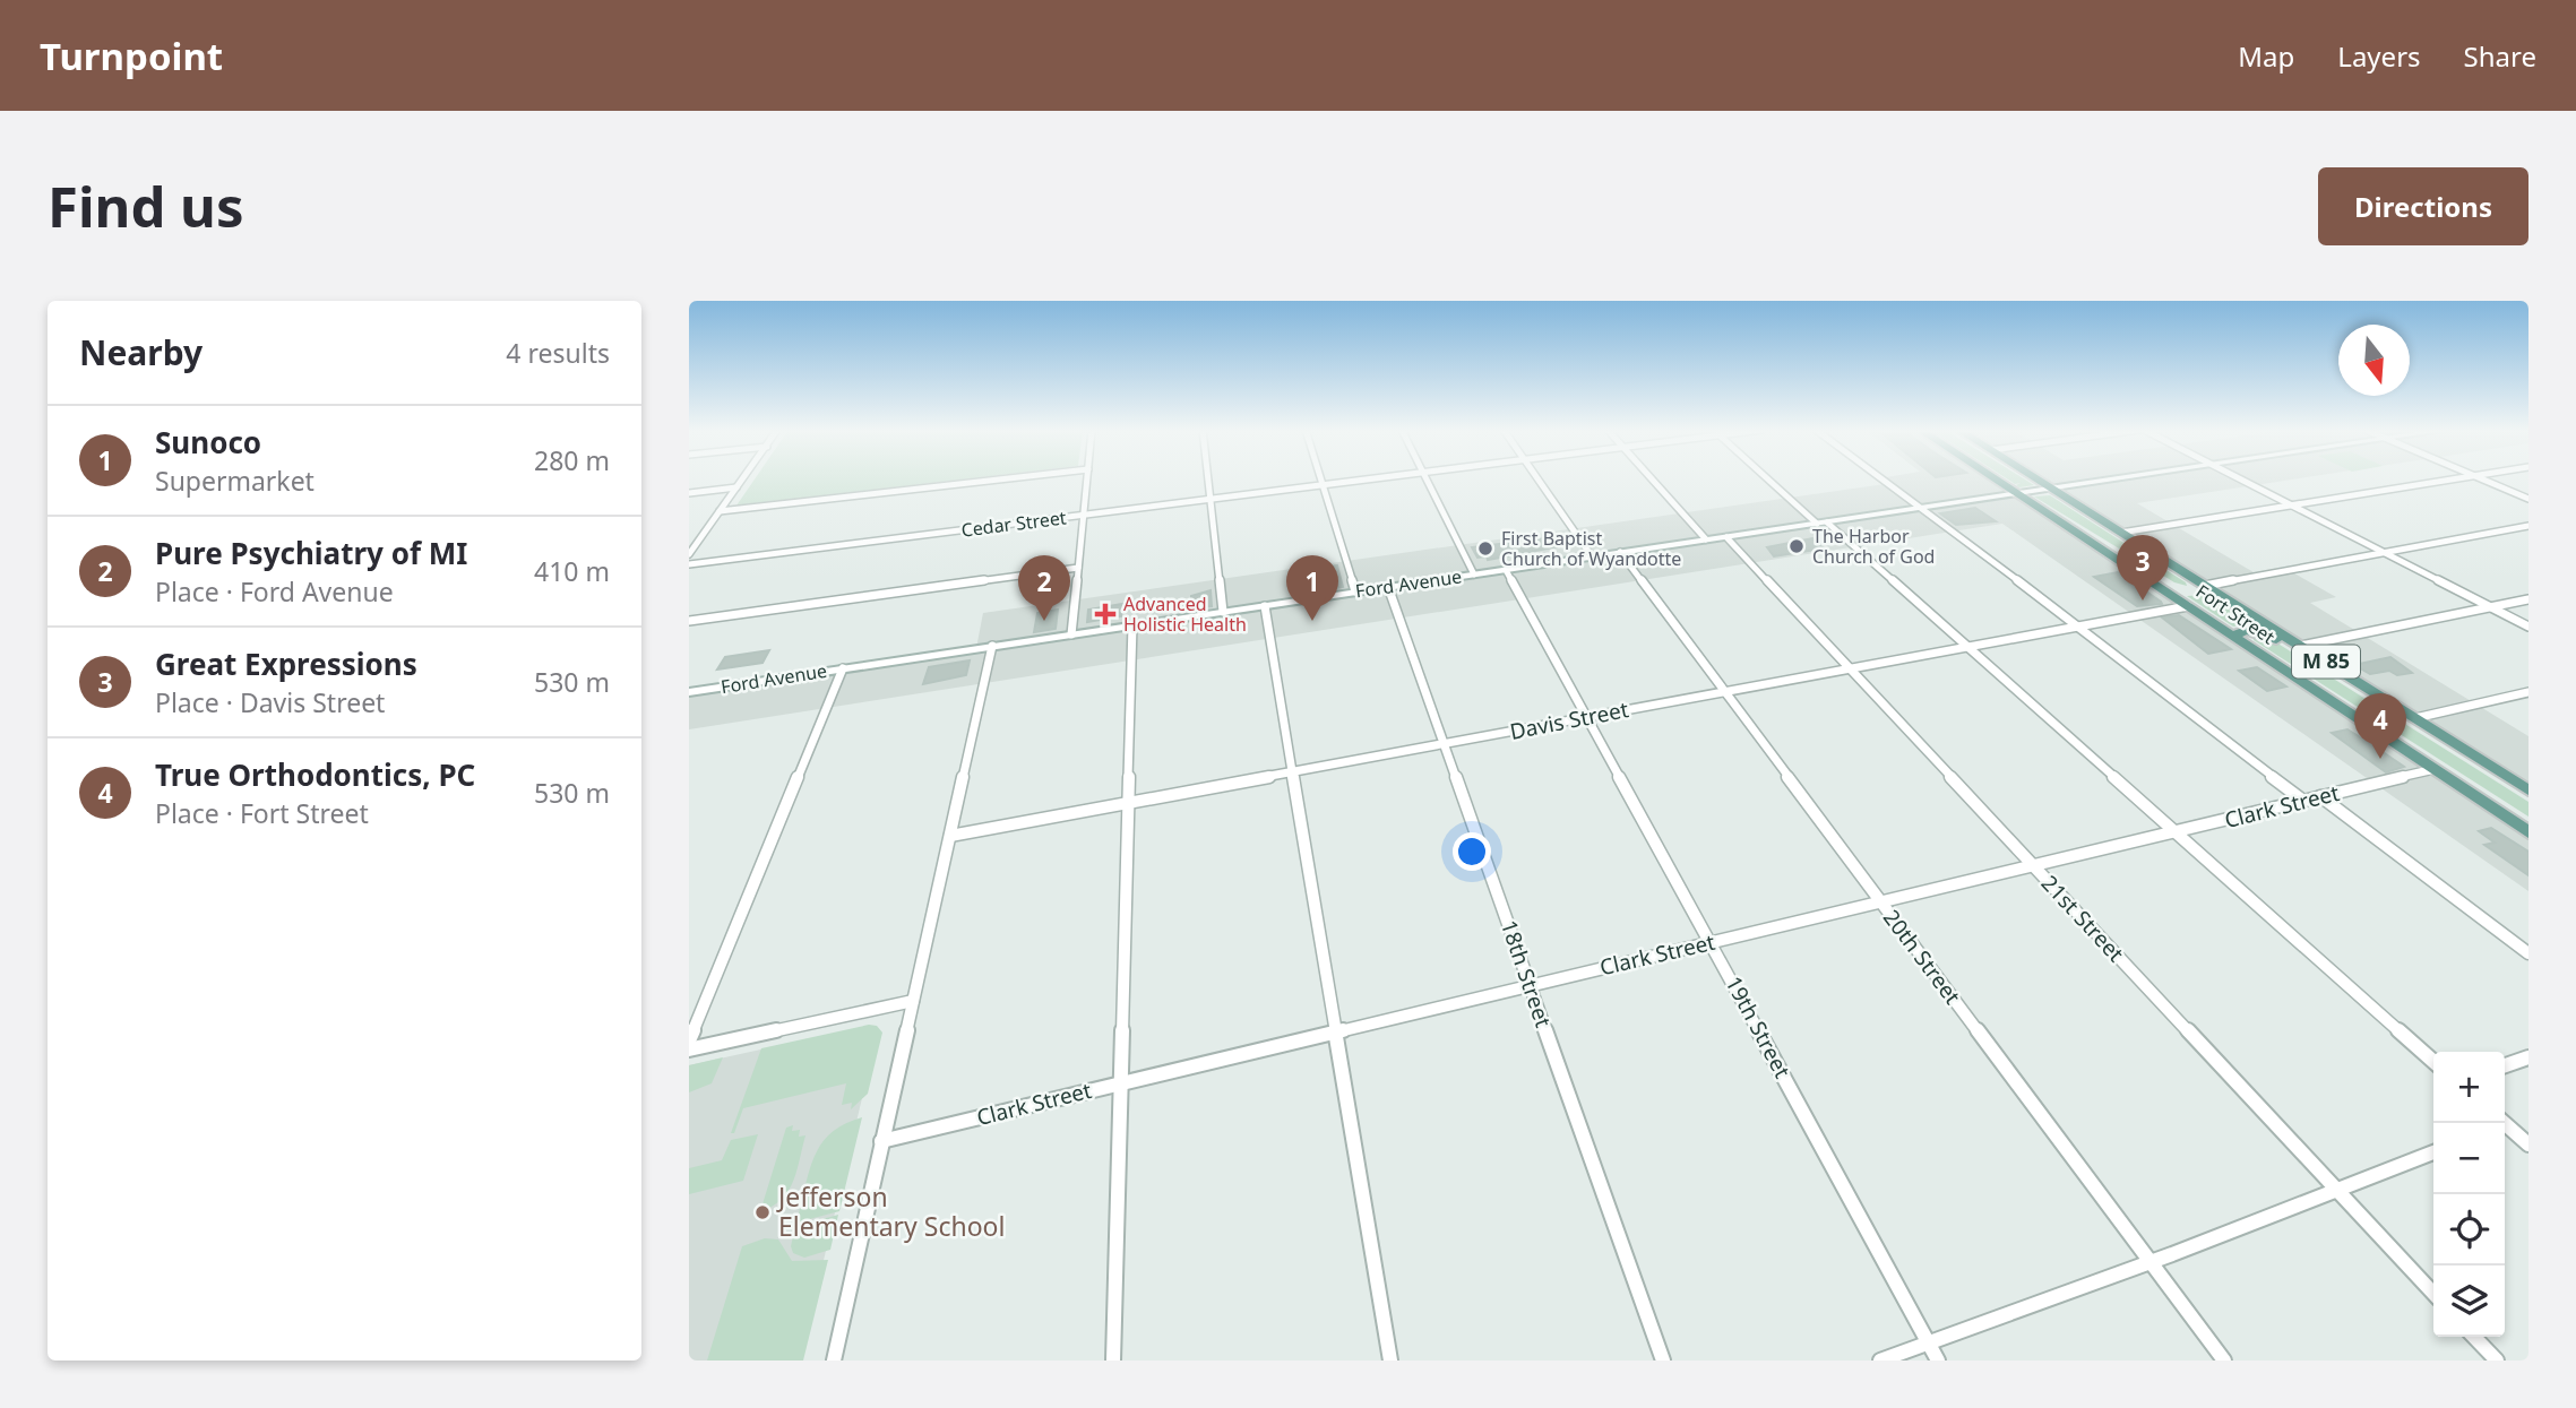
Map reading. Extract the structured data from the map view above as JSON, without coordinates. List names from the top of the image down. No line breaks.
{"streets":{"main road":["Ford Avenue","Fort Street","M 85"],"street":["Cedar Street","Davis Street","Clark Street","21st Street","20th Street","18th Street","19th Street"]},"crossings":[["Ford Avenue","Fort Street"],["Ford Avenue","21st Street"],["Ford Avenue","20th Street"],["Ford Avenue","18th Street"],["Ford Avenue","19th Street"],["Fort Street","Davis Street"],["Fort Street","Clark Street"],["Davis Street","21st Street"],["Davis Street","20th Street"],["Davis Street","18th Street"],["Davis Street","19th Street"],["Clark Street","21st Street"],["Clark Street","20th Street"],["Clark Street","18th Street"],["Clark Street","19th Street"]],"places":{"other":["The Harbor Church of God","First Baptist Church of Wyandotte","Jefferson Elementary School"],"health":["Advanced Holistic Health"]},"north":"bottom","page":{"header":"Turnpoint","nav":["Map","Layers","Share"],"buttons":"Directions","title":"Find us","heading":["Nearby","4 results"],"list":[{"mark":"1","name":"Sunoco","note":"Supermarket","value":"280 m"},{"mark":"2","name":"Pure Psychiatry of MI","note":"Place · Ford Avenue","value":"410 m"},{"mark":"3","name":"Great Expressions","note":"Place · Davis Street","value":"530 m"},{"mark":"4","name":"True Orthodontics, PC","note":"Place · Fort Street","value":"530 m"}],"pins":["3","1","2","4"],"map_buttons":["+","−"]}}
